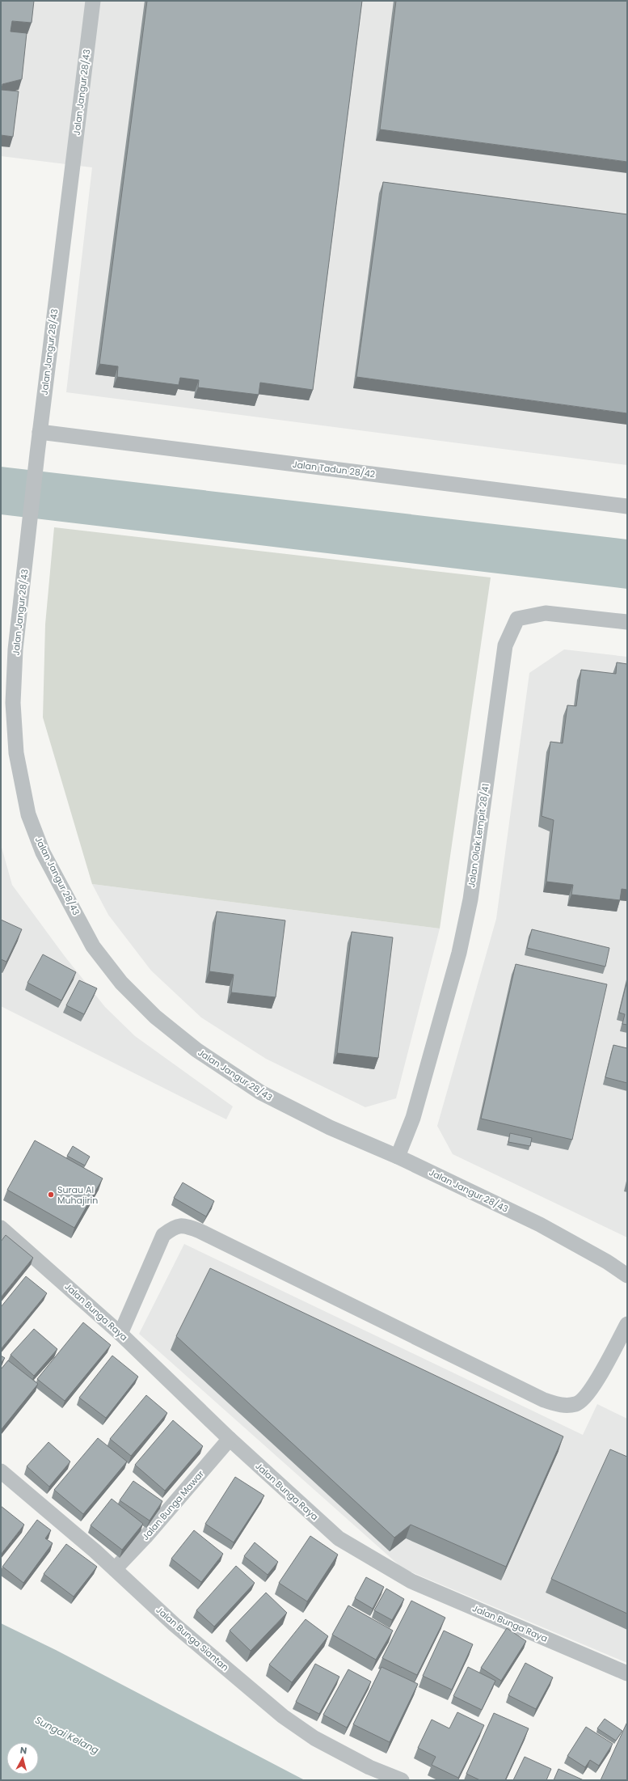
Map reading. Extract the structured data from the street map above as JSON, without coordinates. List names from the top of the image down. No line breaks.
{"streets":{"street":["Jalan Jangur 28/43","Jalan Tadun 28/42","Jalan Olak Lempit 28/41","Jalan Bunga Raya","Jalan Bunga Mawar","Jalan Bunga Siantan"]},"crossings":[["Jalan Jangur 28/43","Jalan Tadun 28/42"],["Jalan Jangur 28/43","Jalan Olak Lempit 28/41"],["Jalan Bunga Raya","Jalan Bunga Mawar"],["Jalan Bunga Mawar","Jalan Bunga Siantan"]],"water":["Sungai Kelang"],"places":["Surau Al Muhajirin"],"north":"top"}
